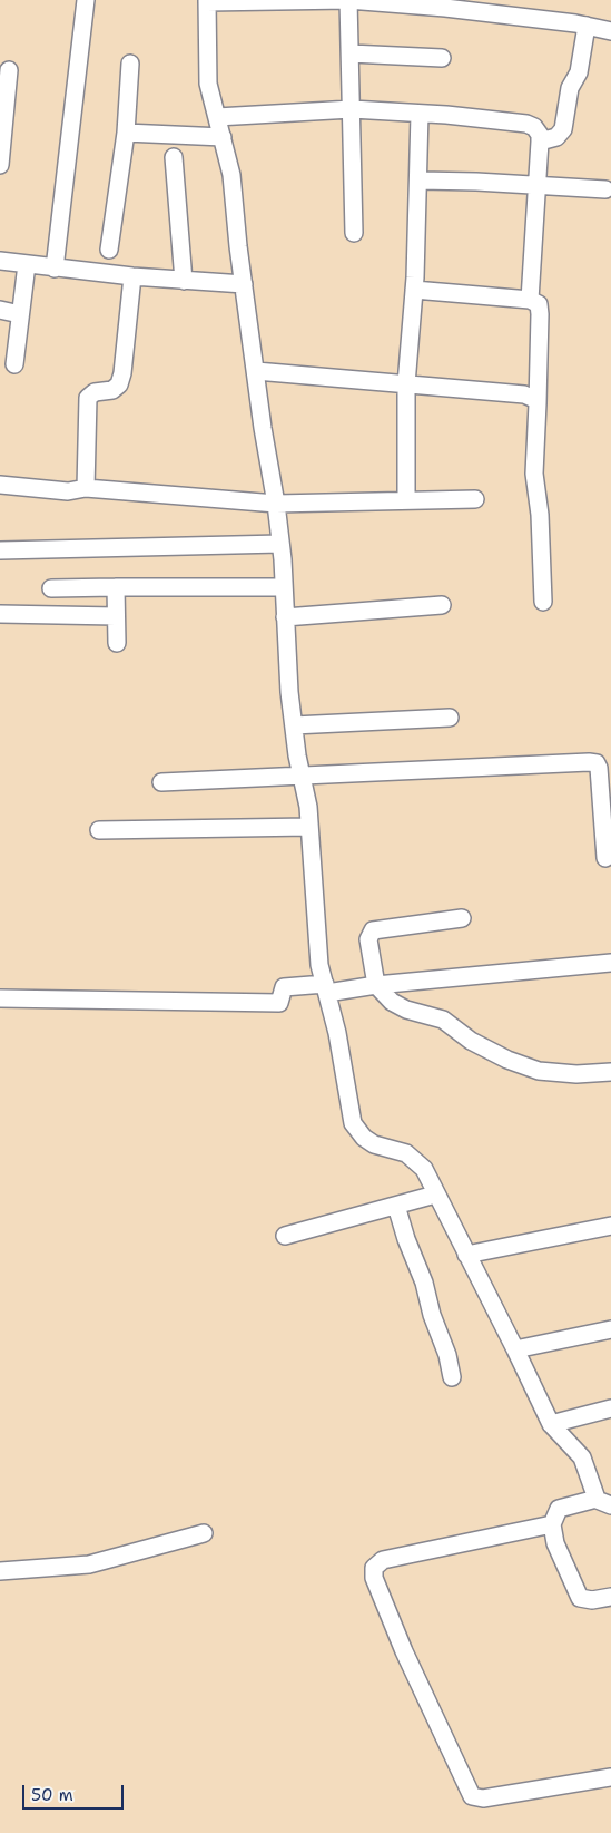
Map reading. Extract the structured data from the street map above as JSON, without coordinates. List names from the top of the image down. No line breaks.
{"scale_bar":"50 m"}
